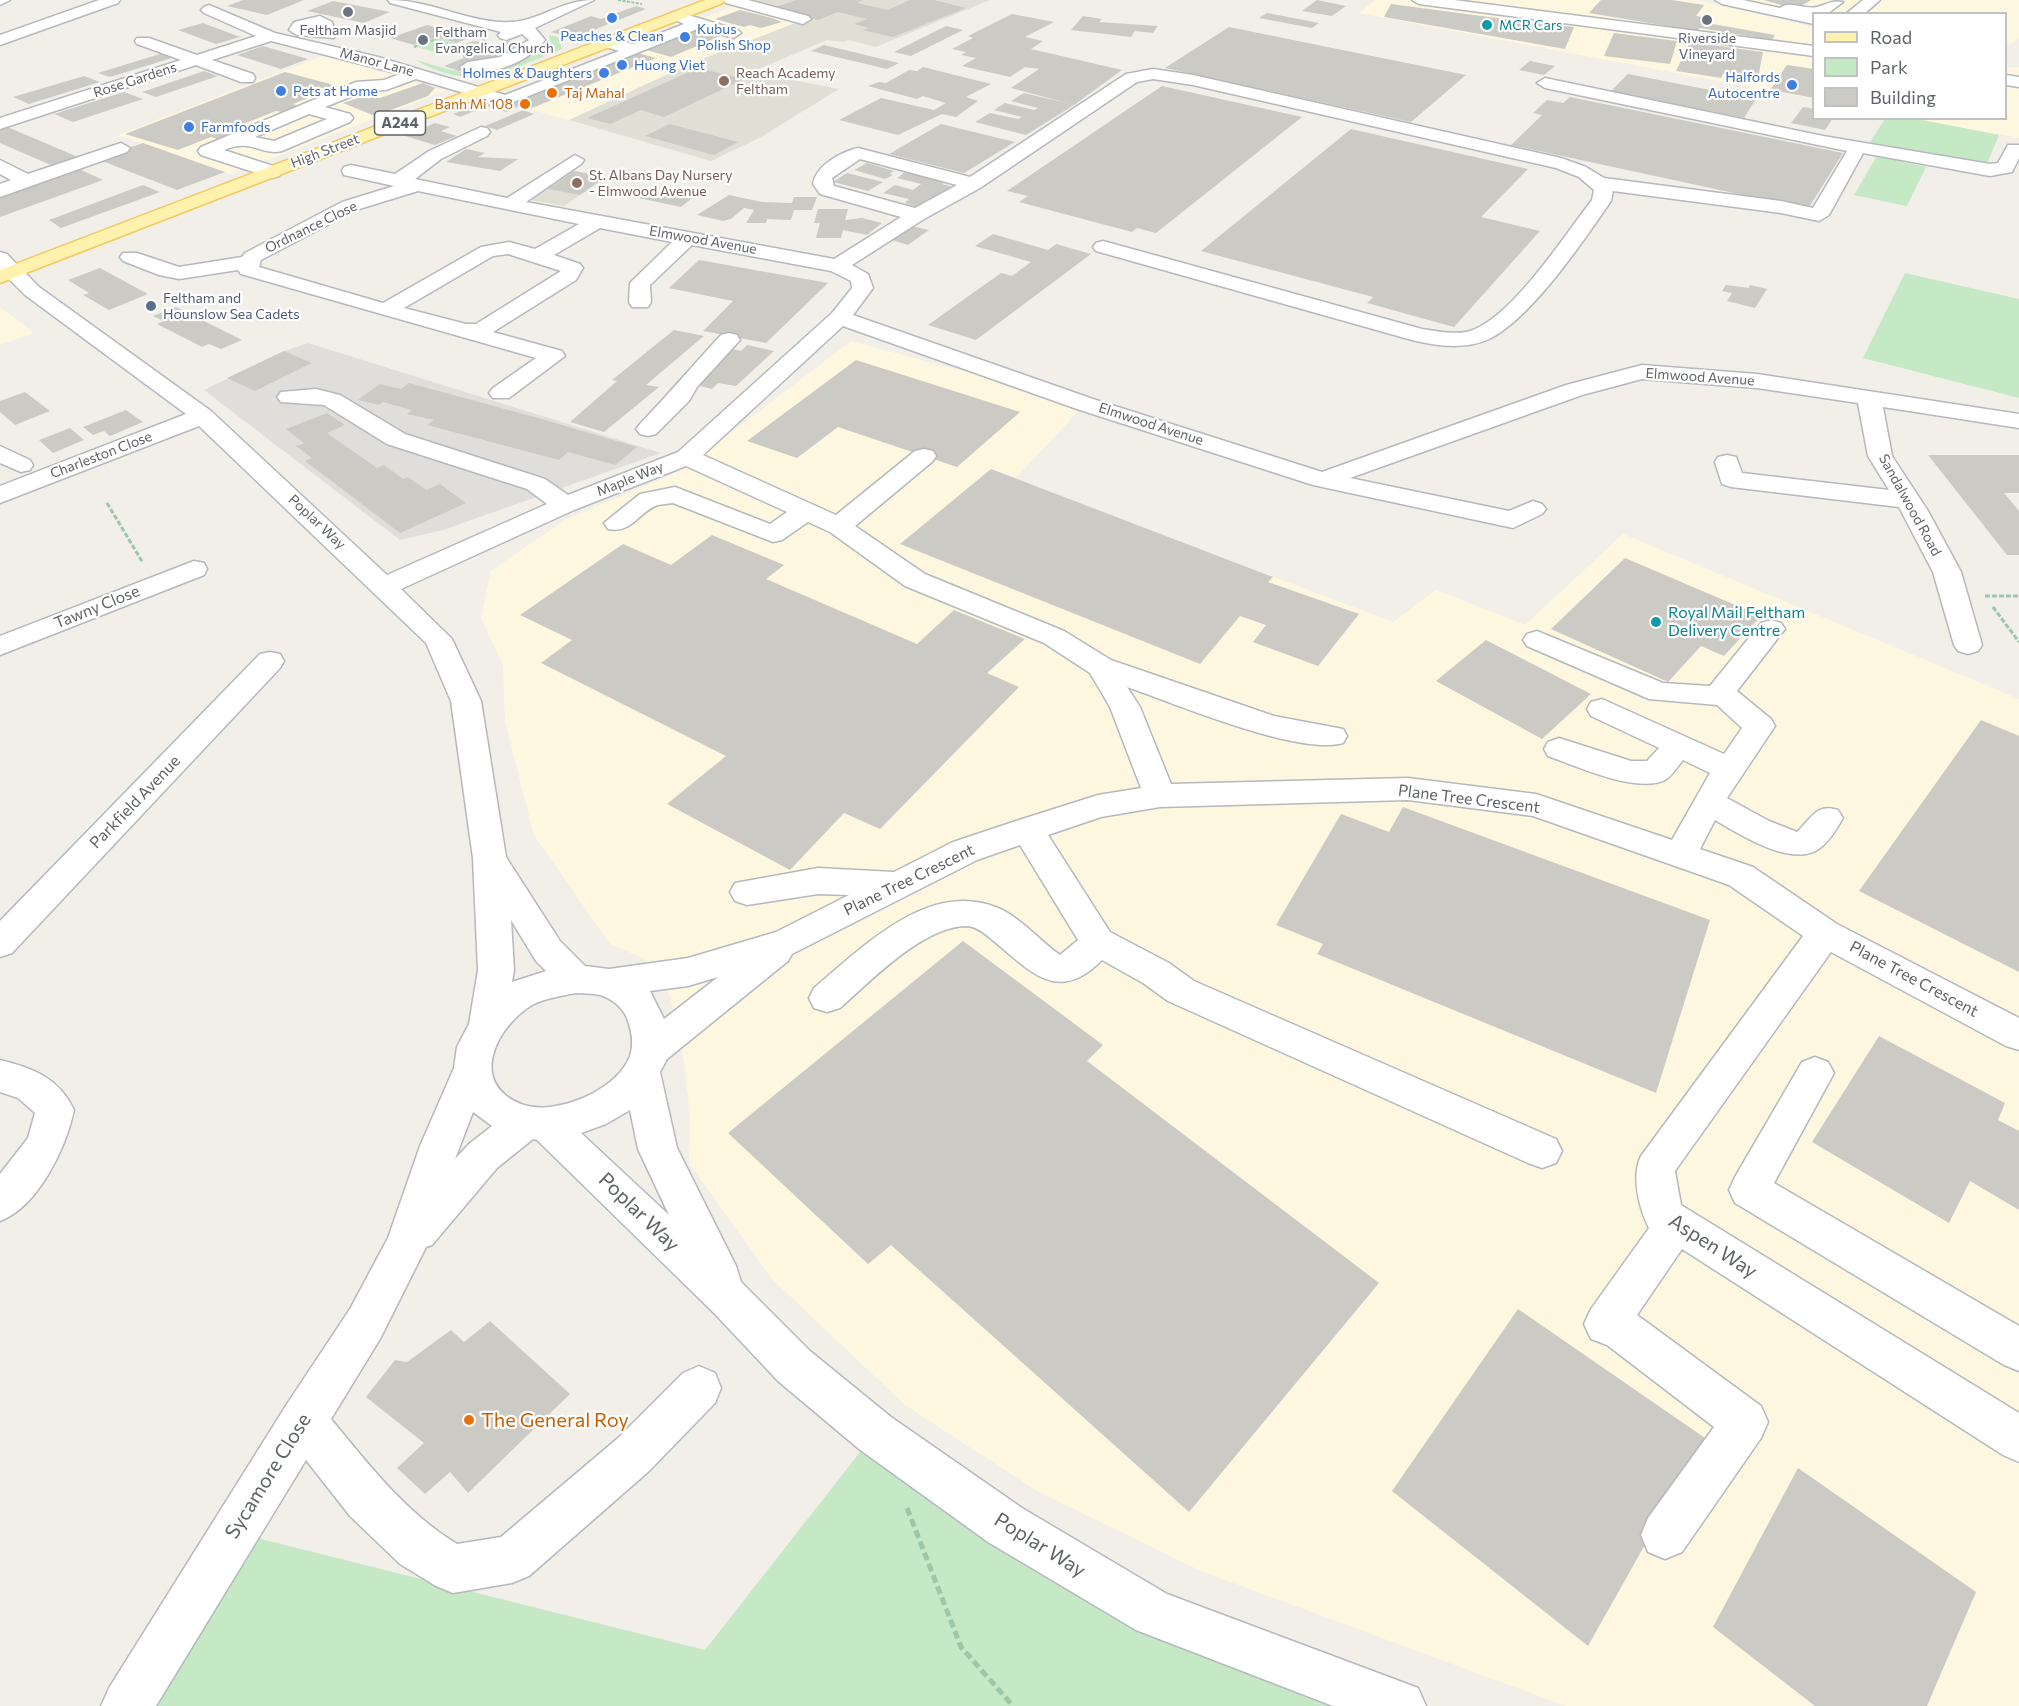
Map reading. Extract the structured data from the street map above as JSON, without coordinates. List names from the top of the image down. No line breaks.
{"streets":{"main road":["A244","High Street"],"street":["Manor Lane","Rose Gardens","Ordnance Close","Elmwood Avenue","Charleston Close","Maple Way","Sandalwood Road","Poplar Way","Tawny Close","Plane Tree Crescent","Parkfield Avenue","Aspen Way","Sycamore Close"]},"crossings":[["Manor Lane","Rose Gardens"],["Manor Lane","High Street"],["High Street","Poplar Way"],["Ordnance Close","Elmwood Avenue"],["Elmwood Avenue","Maple Way"],["Elmwood Avenue","Sandalwood Road"],["Charleston Close","Poplar Way"],["Maple Way","Poplar Way"],["Poplar Way","Plane Tree Crescent"],["Poplar Way","Sycamore Close"],["Plane Tree Crescent","Aspen Way"],["Plane Tree Crescent","Sycamore Close"]],"places":["Feltham Masjid","Peaches & Clean","Riverside Vineyard","MCR Cars","Kubus Polish Shop","Feltham Evangelical Church","Huong Viet","Holmes & Daughters","Reach Academy Feltham","Halfords Autocentre","Pets at Home","Taj Mahal","Banh Mi 108","Farmfoods","St. Albans Day Nursery - Elmwood Avenue","Feltham and Hounslow Sea Cadets","Royal Mail Feltham Delivery Centre","The General Roy"],"legend":["Road","Park","Building"]}
